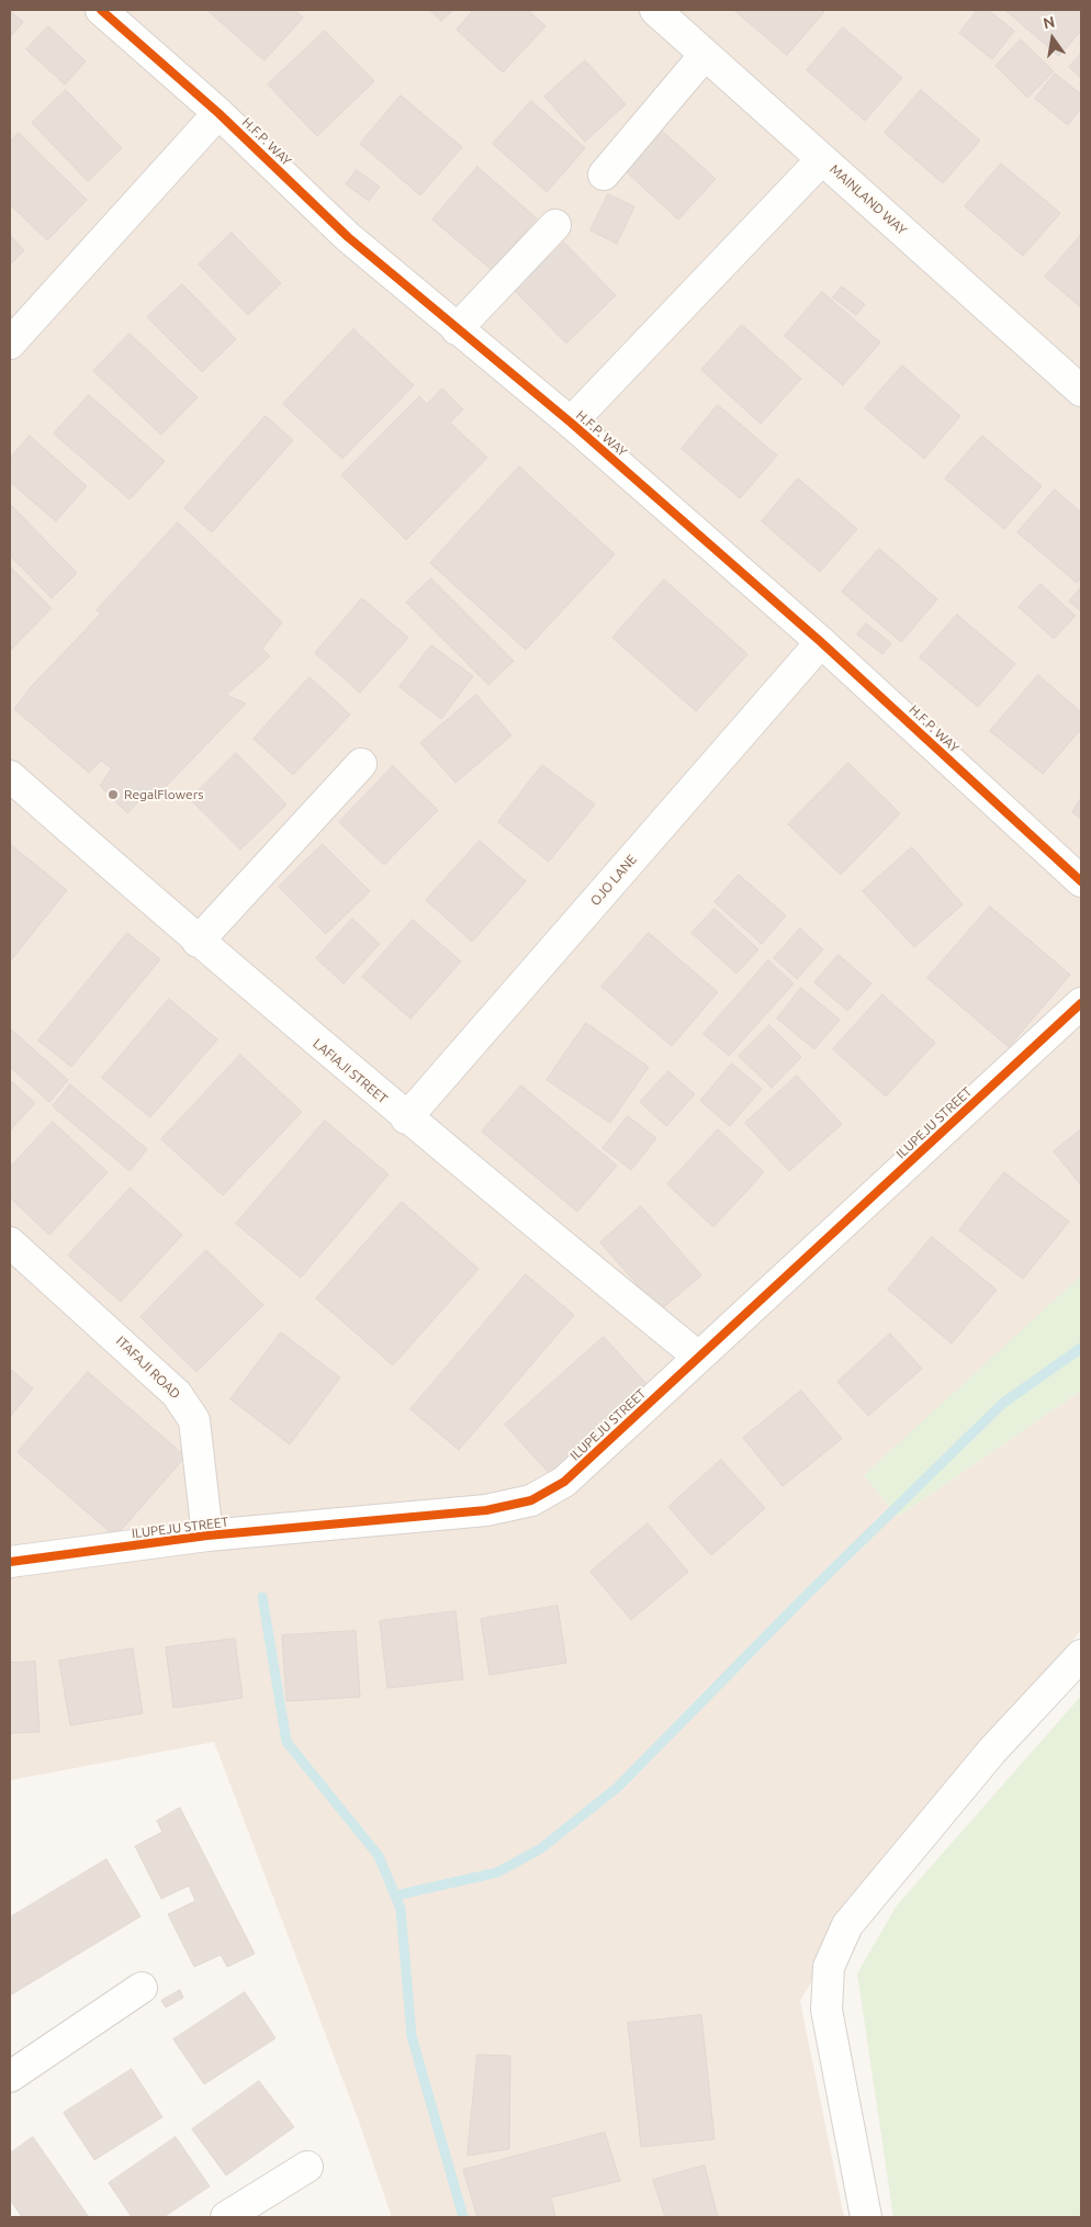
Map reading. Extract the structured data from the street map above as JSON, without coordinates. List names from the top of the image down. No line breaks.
{"streets":{"street":["H.F.P. WAY","MAINLAND WAY","OJO LANE","LAFIAJI STREET","ILUPEJU STREET","ITAFAJI ROAD"]},"crossings":[["H.F.P. WAY","MAINLAND WAY"],["H.F.P. WAY","OJO LANE"],["OJO LANE","LAFIAJI STREET"],["LAFIAJI STREET","ILUPEJU STREET"],["ILUPEJU STREET","ITAFAJI ROAD"]],"places":["RegalFlowers"],"north":"top"}
